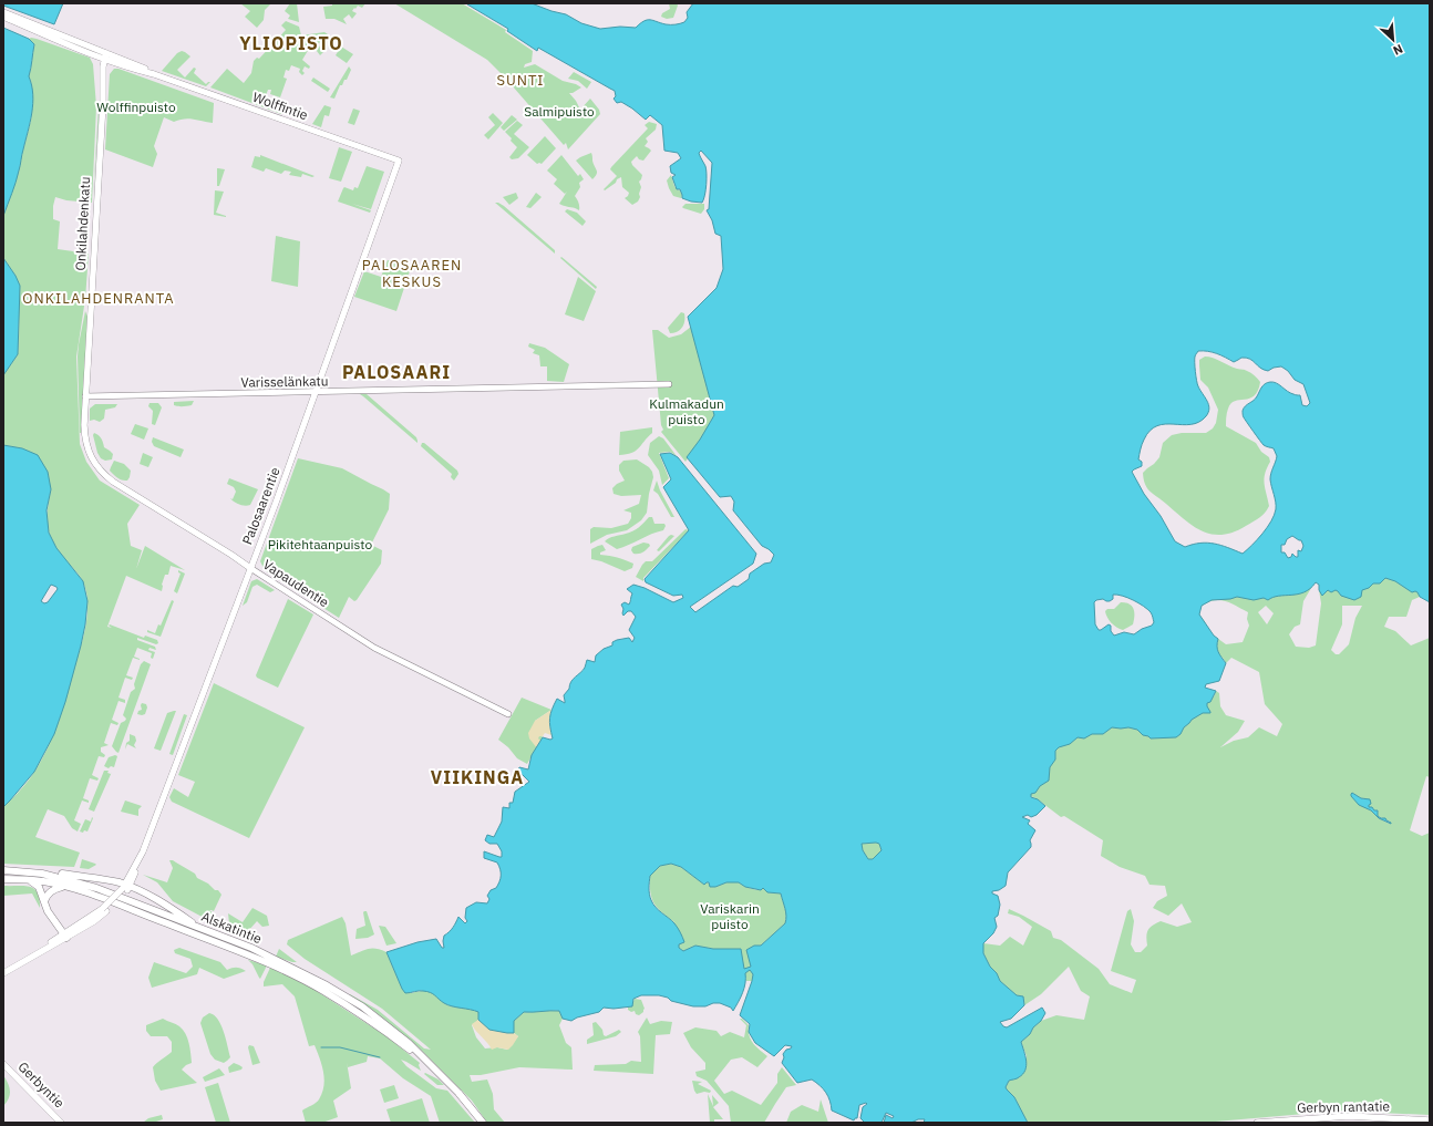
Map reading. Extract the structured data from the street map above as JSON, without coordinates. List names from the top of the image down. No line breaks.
{"streets":{"main road":["Wolffintie","Onkilahdenkatu","Palosaarentie","Vapaudentie","Alskatintie","Gerbyntie","Gerbyn rantatie"],"street":["Varisselänkatu"]},"crossings":[["Wolffintie","Onkilahdenkatu"],["Wolffintie","Palosaarentie"],["Onkilahdenkatu","Varisselänkatu"],["Onkilahdenkatu","Vapaudentie"],["Varisselänkatu","Palosaarentie"],["Varisselänkatu","Vapaudentie"],["Palosaarentie","Vapaudentie"]],"districts":["YLIOPISTO","SUNTI","PALOSAAREN KESKUS","ONKILAHDENRANTA","PALOSAARI","VIIKINGA"],"parks":["Wolffinpuisto","Salmipuisto","Kulmakadun puisto","Pikitehtaanpuisto","Variskarin puisto"],"north":"bottom right"}
